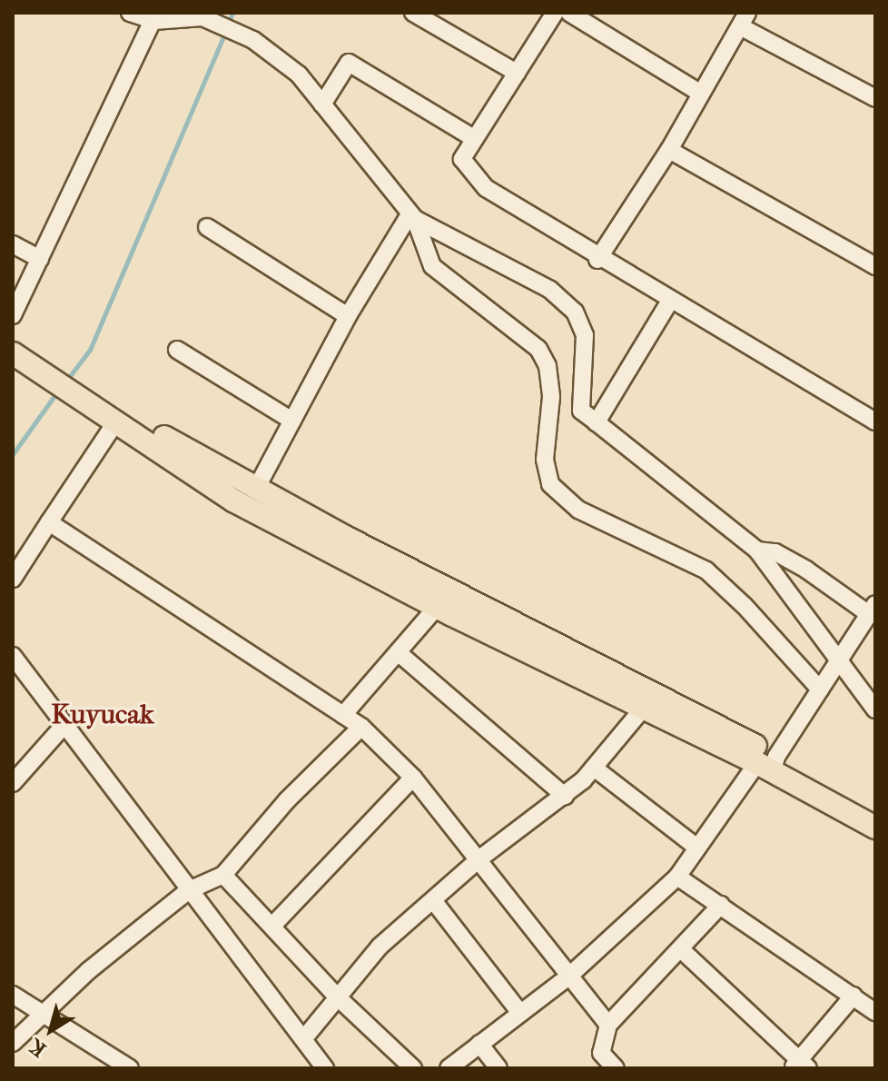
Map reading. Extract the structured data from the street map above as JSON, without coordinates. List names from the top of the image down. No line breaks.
{"districts":["Kuyucak"],"north":"bottom left"}
